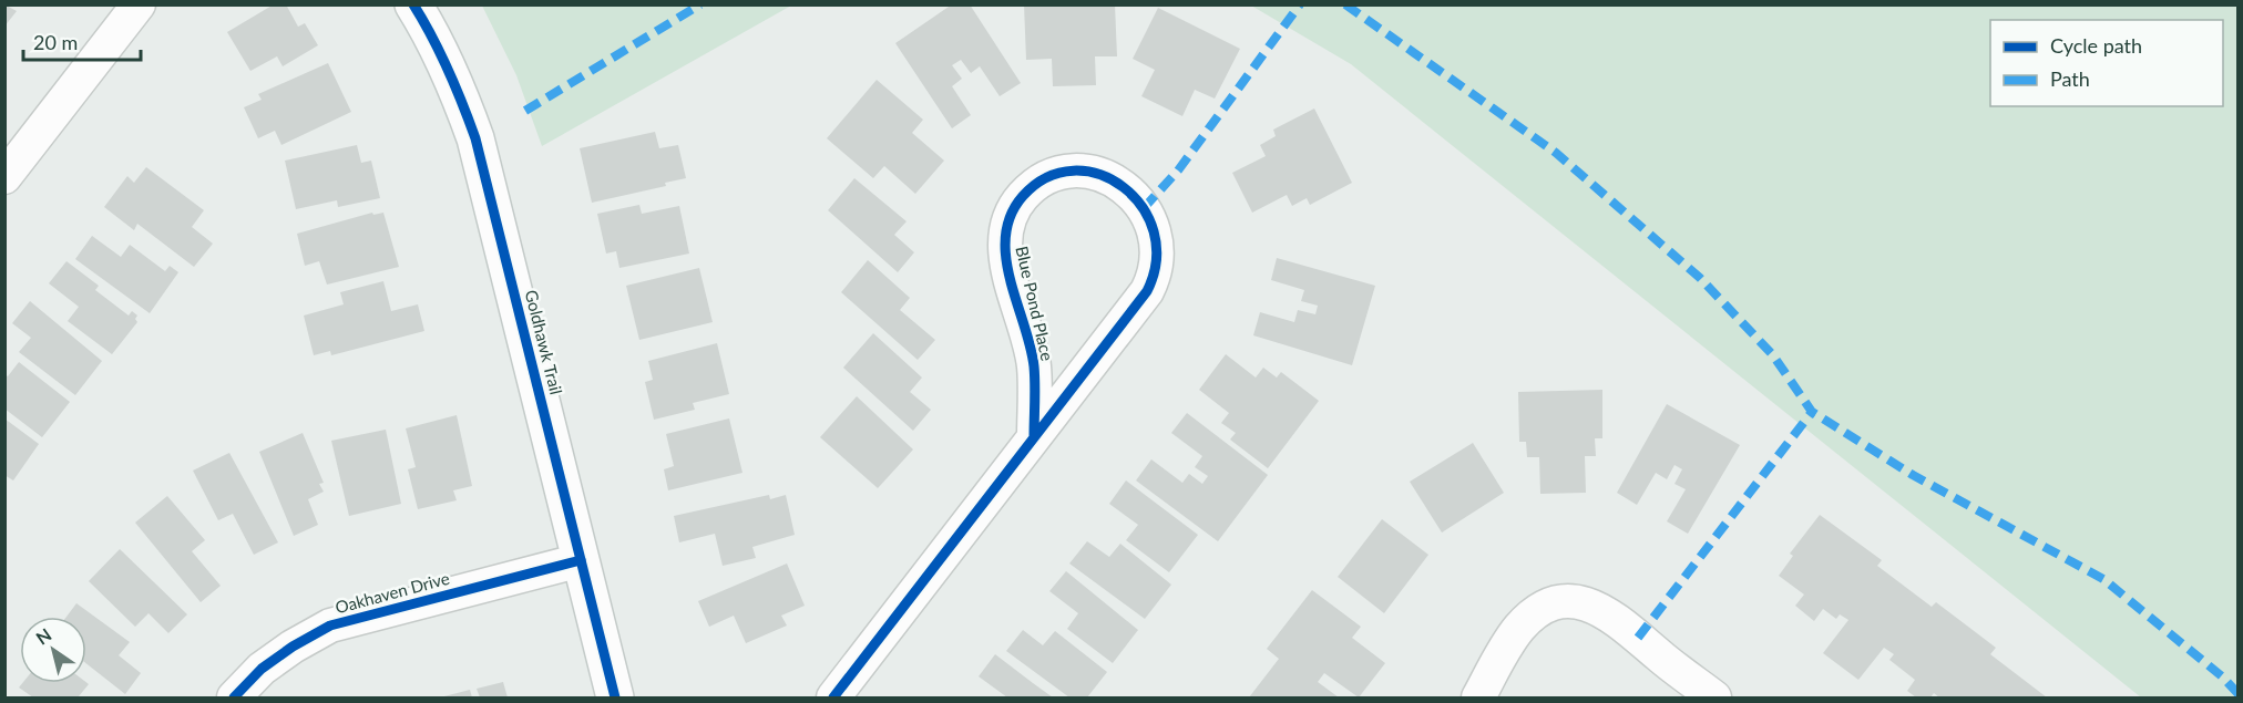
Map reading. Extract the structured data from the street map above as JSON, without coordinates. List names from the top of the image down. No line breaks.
{"streets":{"street":["Blue Pond Place","Goldhawk Trail","Oakhaven Drive"]},"crossings":[["Goldhawk Trail","Oakhaven Drive"]],"legend":["Cycle path","Path"],"scale_bar":"20 m","north":"top left"}
